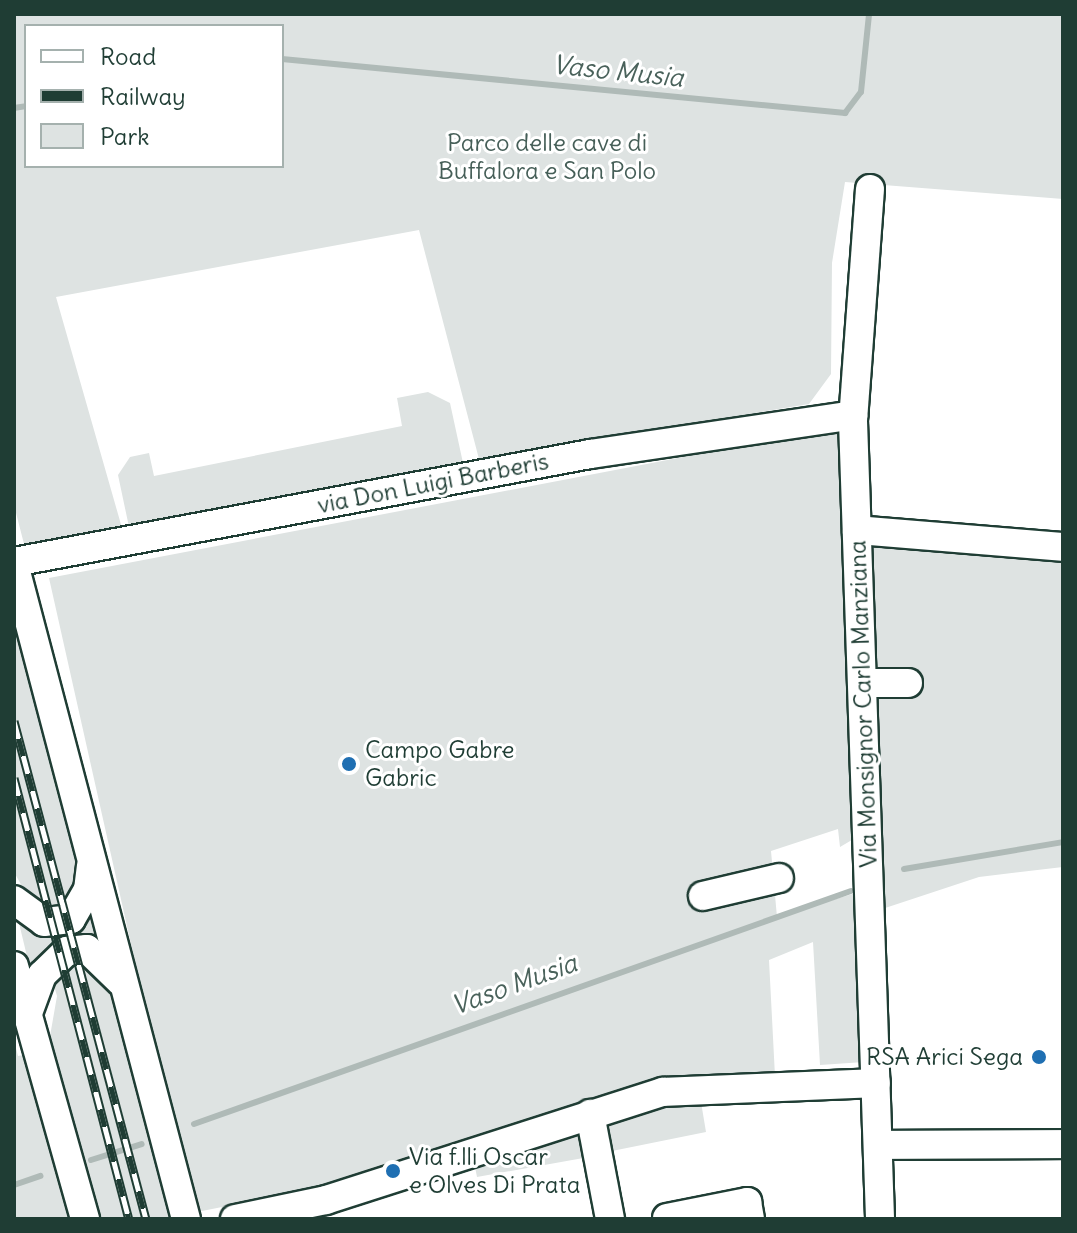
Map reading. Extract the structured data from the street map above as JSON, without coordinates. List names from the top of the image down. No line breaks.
{"streets":{"street":["via Don Luigi Barberis","Via Monsignor Carlo Manziana"]},"crossings":[["via Don Luigi Barberis","Via Monsignor Carlo Manziana"]],"water":["Vaso Musia"],"parks":["Parco delle cave di Buffalora e San Polo"],"places":["Campo Gabre Gabric","RSA Arici Sega","Via f.lli Oscar e Olves Di Prata"],"legend":["Road","Railway","Park"]}
